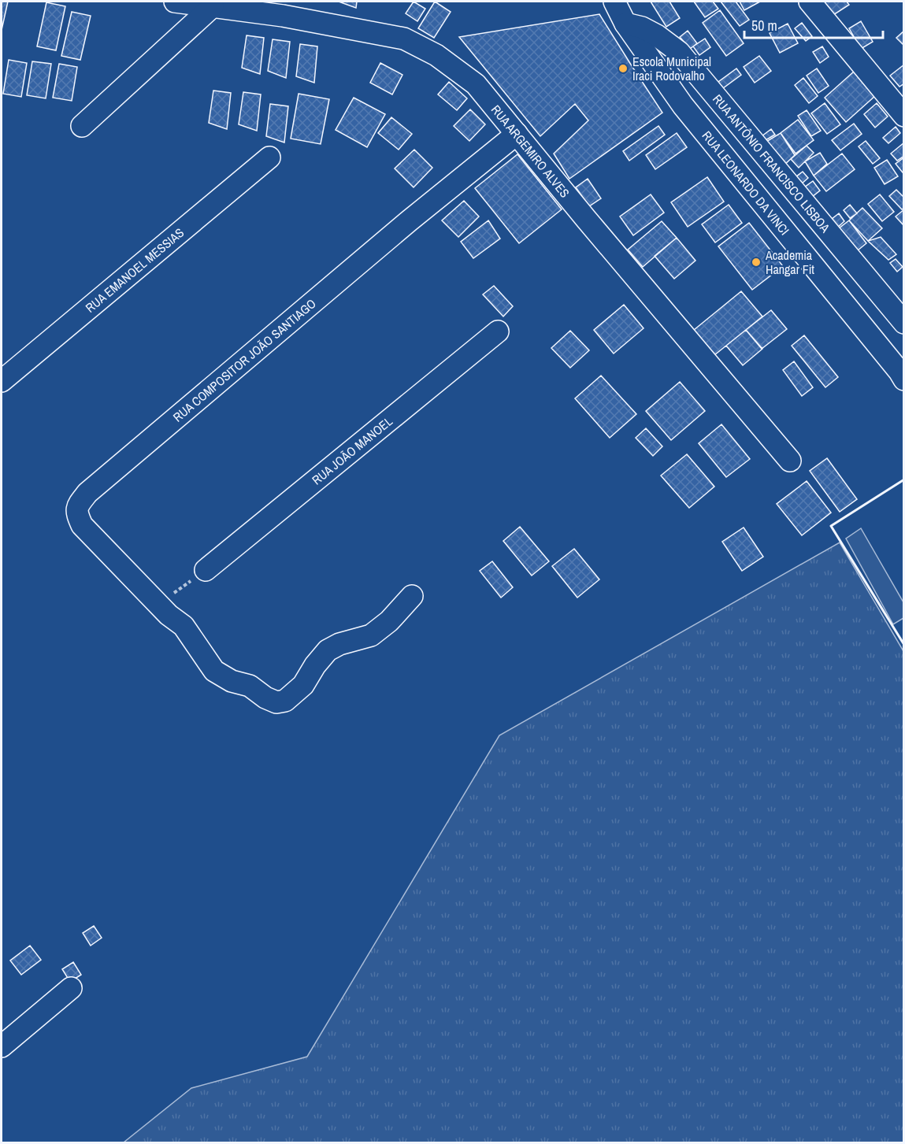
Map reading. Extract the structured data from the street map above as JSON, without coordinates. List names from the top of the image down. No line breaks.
{"streets":{"street":["RUA ARGEMIRO ALVES","RUA ANTÔNIO FRANCISCO LISBOA","RUA LEONARDO DA VINCI","RUA EMANOEL MESSIAS","RUA COMPOSITOR JOÃO SANTIAGO","RUA JOÃO MANOEL"]},"crossings":[["RUA ARGEMIRO ALVES","RUA COMPOSITOR JOÃO SANTIAGO"],["RUA ANTÔNIO FRANCISCO LISBOA","RUA LEONARDO DA VINCI"]],"places":["Escola Municipal Iraci Rodovalho","Academia Hangar Fit"],"scale_bar":"50 m"}
